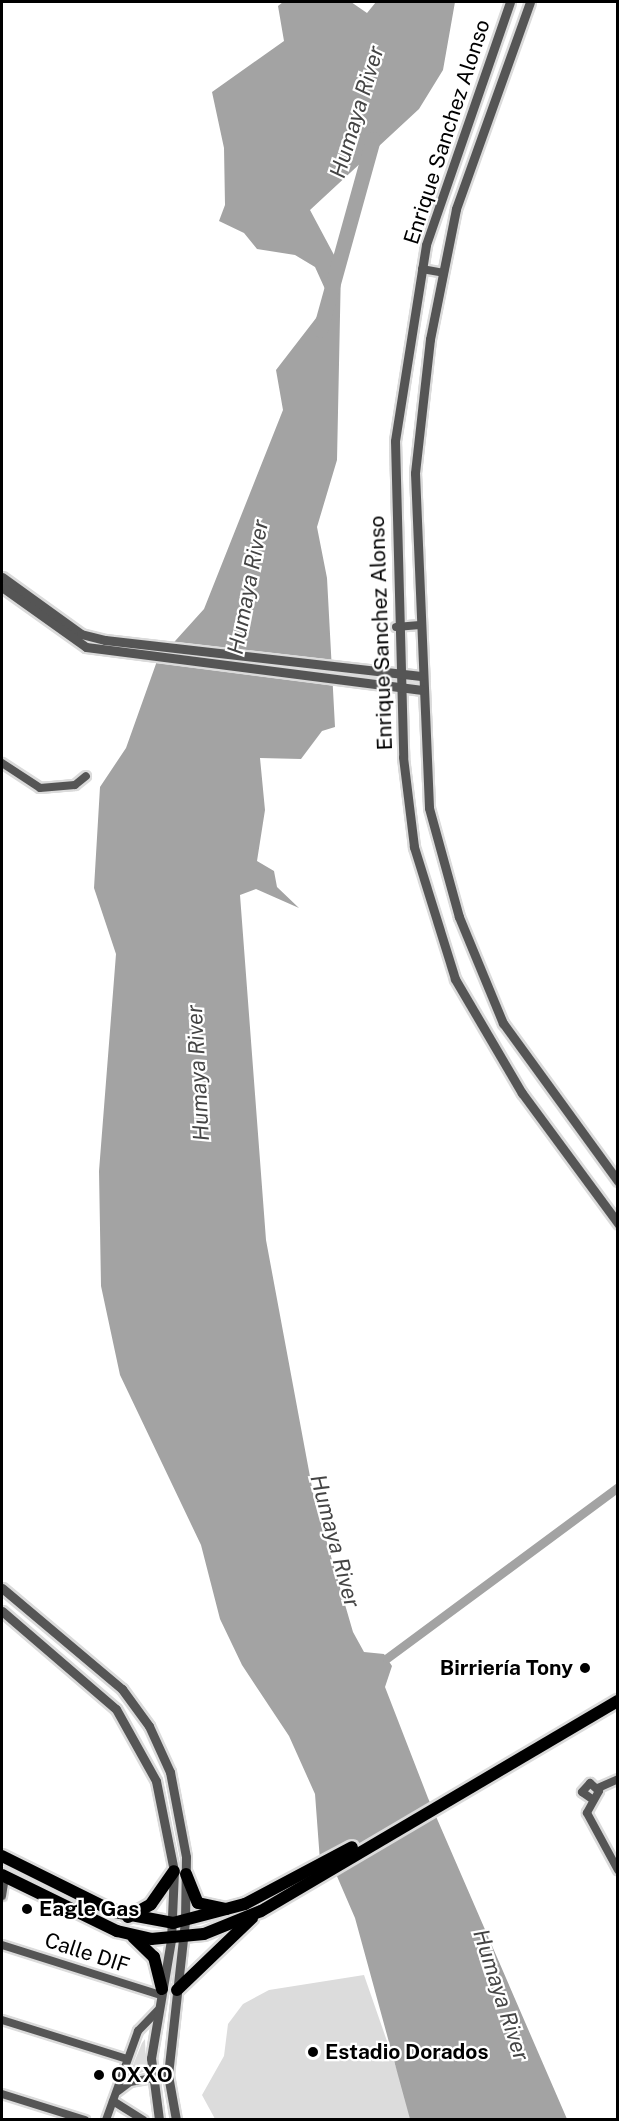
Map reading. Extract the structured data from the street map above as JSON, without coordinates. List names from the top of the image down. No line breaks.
{"streets":{"street":["Enrique Sanchez Alonso","Calle DIF"]},"water":["Humaya River"],"places":["Birriería Tony","Eagle Gas","Estadio Dorados","OXXO"]}
